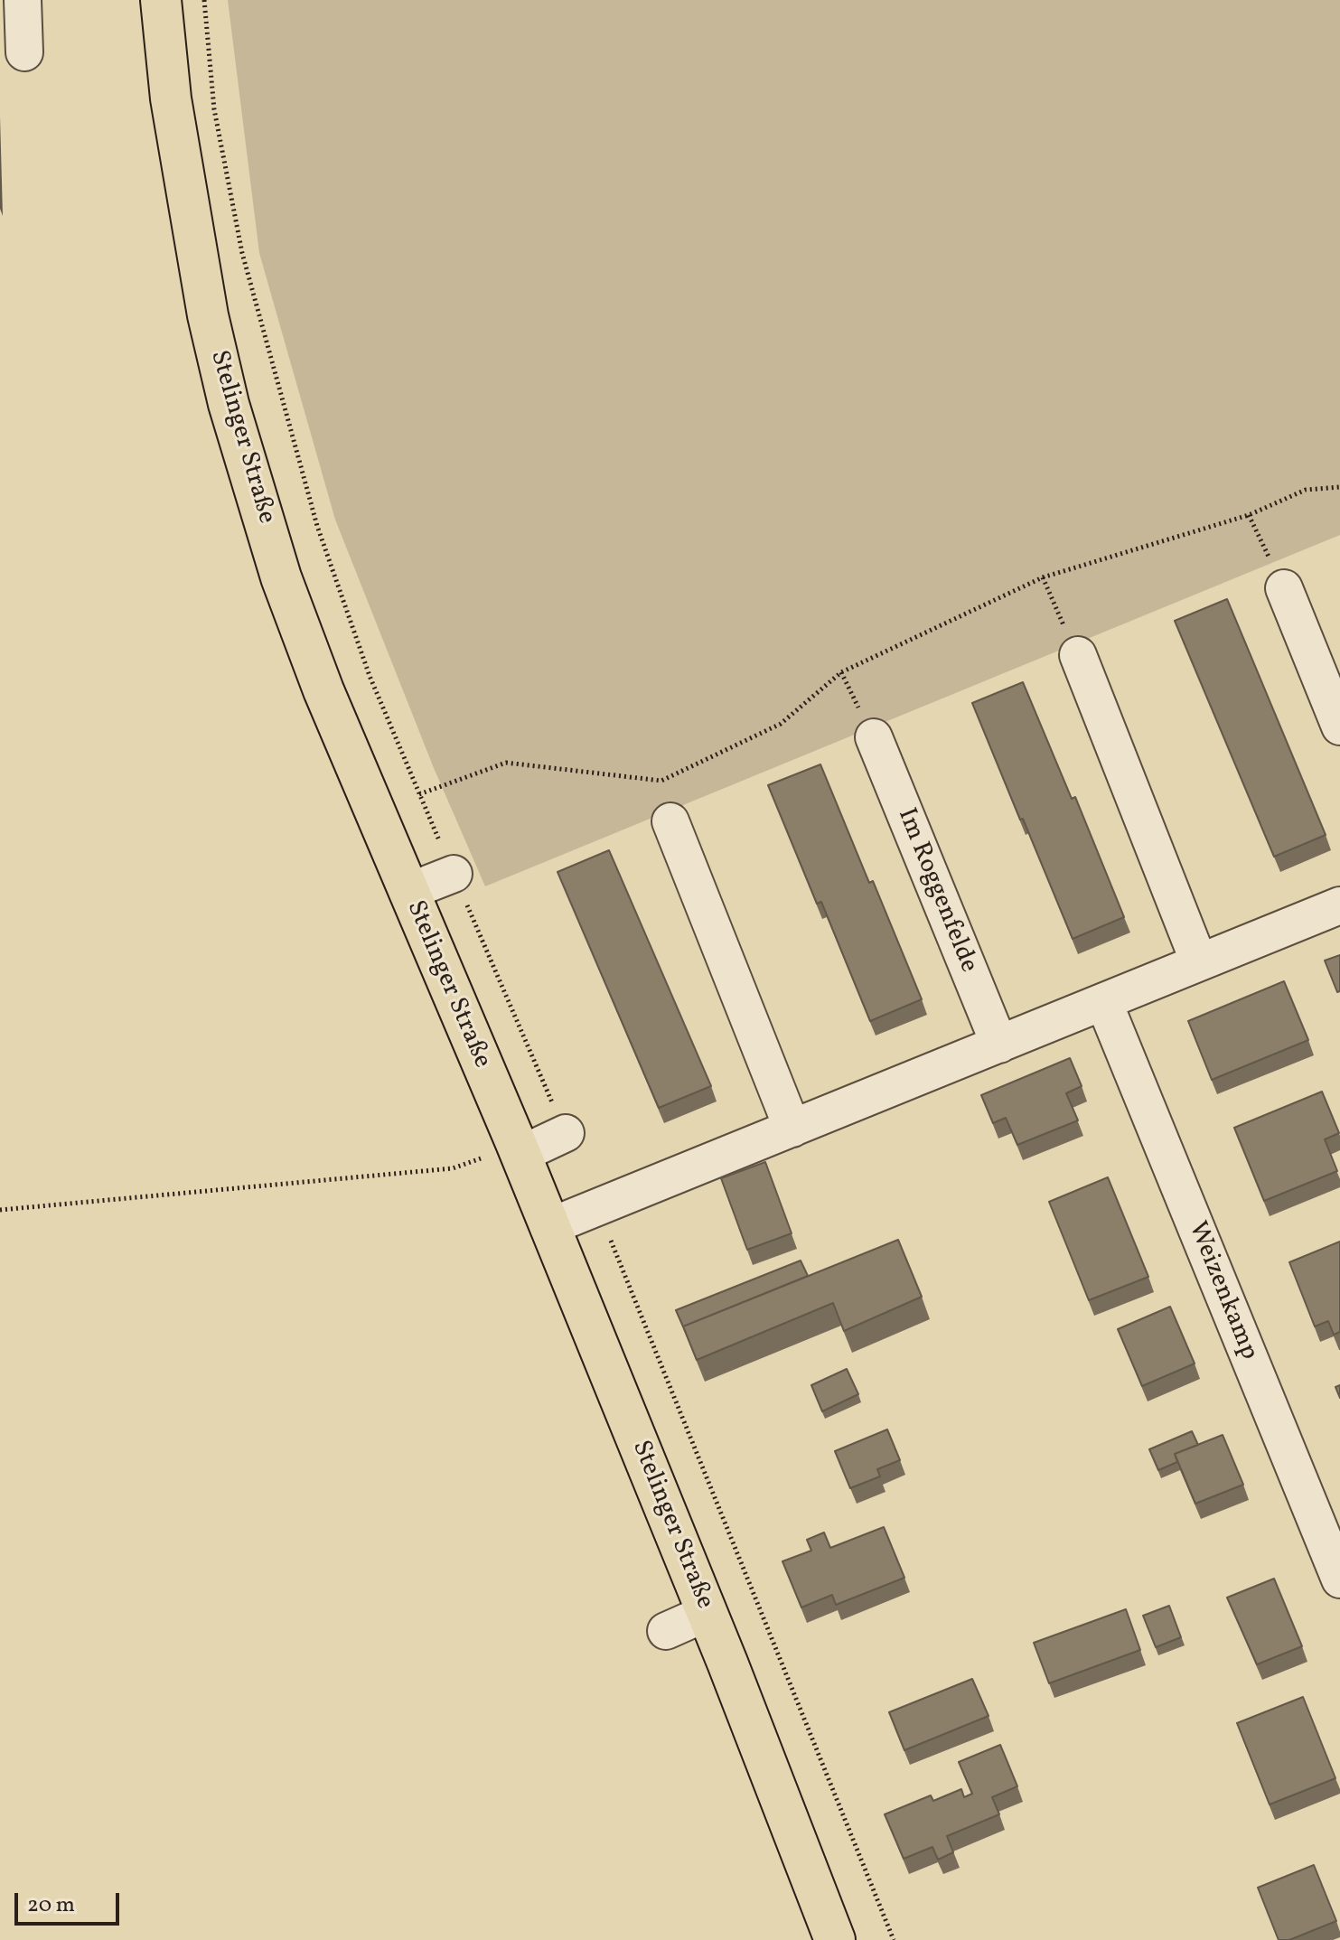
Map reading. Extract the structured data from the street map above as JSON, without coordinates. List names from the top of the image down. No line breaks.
{"streets":{"main road":["Stelinger Straße"],"street":["Im Roggenfelde","Weizenkamp"]},"scale_bar":"20 m"}
